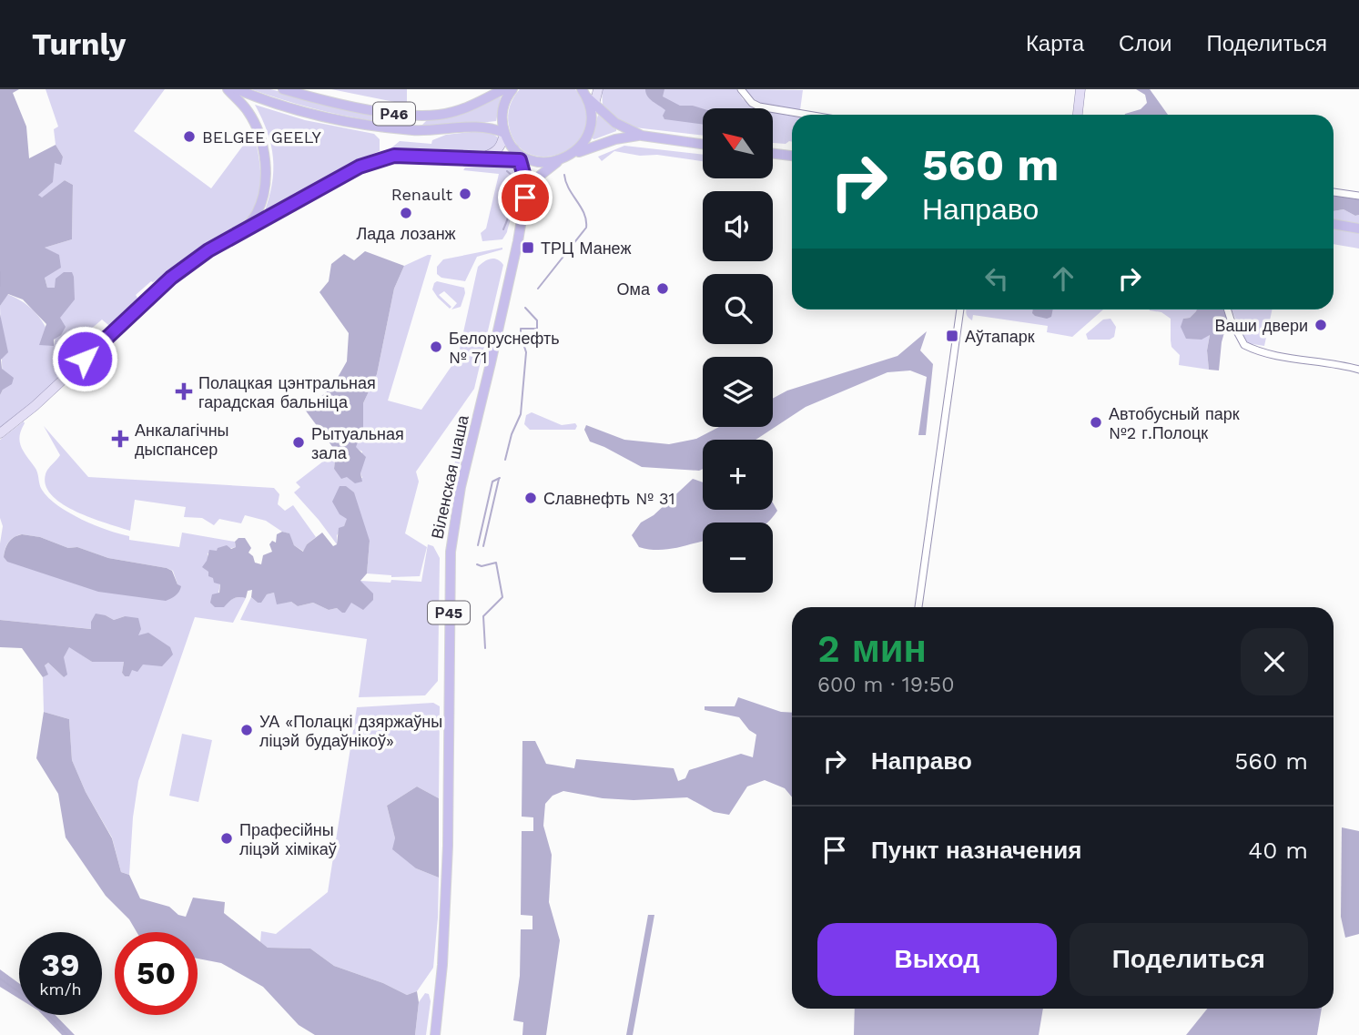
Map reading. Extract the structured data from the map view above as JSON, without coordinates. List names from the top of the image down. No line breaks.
{"streets":{"main road":["Р46","Віленская шаша","Р45"]},"crossings":[["Віленская шаша","Р45"]],"places":{"other":["BELGEE GEELY","Renault","Лада лозанж","Ома","Ваши двери","Белоруснефть № 71","Автобусный парк №2 г.Полоцк","Рытуальная зала","Славнефть № 31","УА «Полацкі дзяржаўны ліцэй будаўнікоў»","Прафесійны ліцэй хімікаў"],"transit":["ТРЦ Манеж","Аўтапарк"],"health":["Полацкая цэнтральная гарадская бальніца","Анкалагічны дыспансер"]},"north":"top left","page":{"header":"Turnly","nav":["Карта","Слои","Поделиться"],"map_buttons":["+","−"],"turn":["560 m","Направо"],"heading":["2 мин","600 m · 19:50"],"list":[{"name":"Направо","value":"560 m"},{"name":"Пункт назначения","value":"40 m"}],"buttons":["Выход","Поделиться"],"speed":"39 km/h","limit":"50"}}
